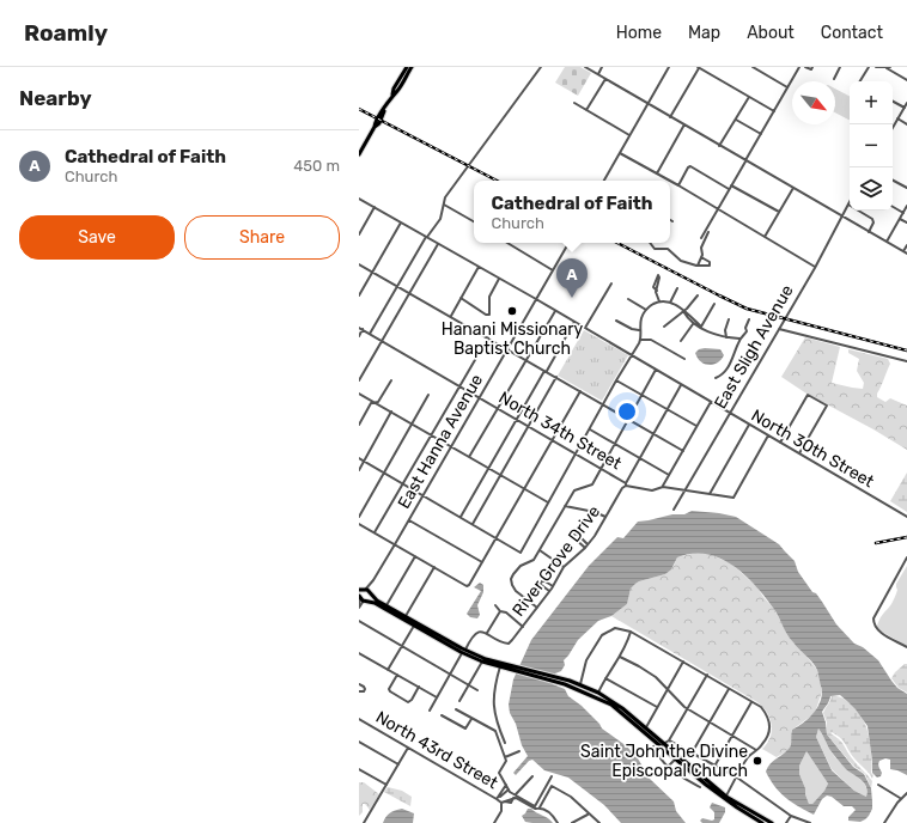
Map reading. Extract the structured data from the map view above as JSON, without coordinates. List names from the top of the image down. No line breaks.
{"streets":{"street":["East Sligh Avenue","North 34th Street","East Hanna Avenue","North 30th Street","River Grove Drive","North 43rd Street"]},"crossings":[["East Sligh Avenue","North 30th Street"],["North 34th Street","East Hanna Avenue"],["North 34th Street","River Grove Drive"],["East Hanna Avenue","North 30th Street"],["North 30th Street","River Grove Drive"]],"places":["Hanani Missionary Baptist Church","Saint John the Divine Episcopal Church"],"north":"bottom right","page":{"header":"Roamly","nav":["Home","Map","About","Contact"],"heading":"Nearby","map_buttons":["+","−"],"list":[{"mark":"A","name":"Cathedral of Faith","note":"Church","value":"450 m"}],"popup":["Cathedral of Faith","Church"],"buttons":["Save","Share"],"pins":"A"}}
